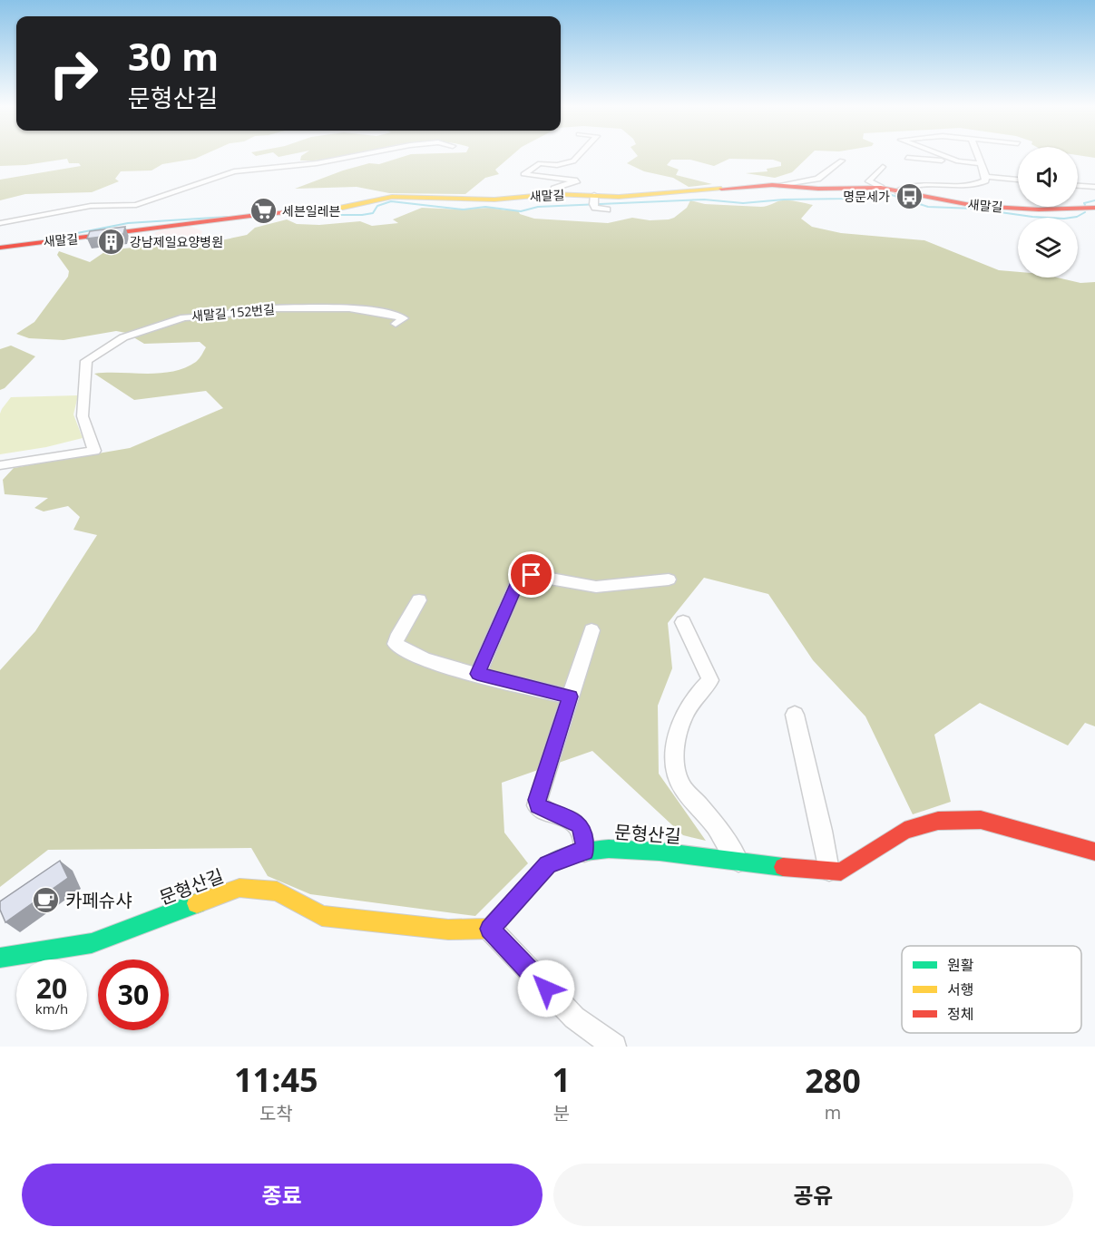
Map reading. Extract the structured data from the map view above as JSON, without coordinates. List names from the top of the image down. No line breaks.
{"streets":{"street":["새말길","새말길 152번길","문형산길"]},"places":{"bus stop":["명문세가"],"supermarket":["세븐일레븐"],"building":["강남제일요양병원"],"cafe":["카페슈샤"]},"legend":["원활","서행","정체"],"page":{"turn":["30 m","문형산길"],"speed":"20 km/h","limit":"30","eta":["11:45","도착","1","분","280","m"],"buttons":["종료","공유"]}}
